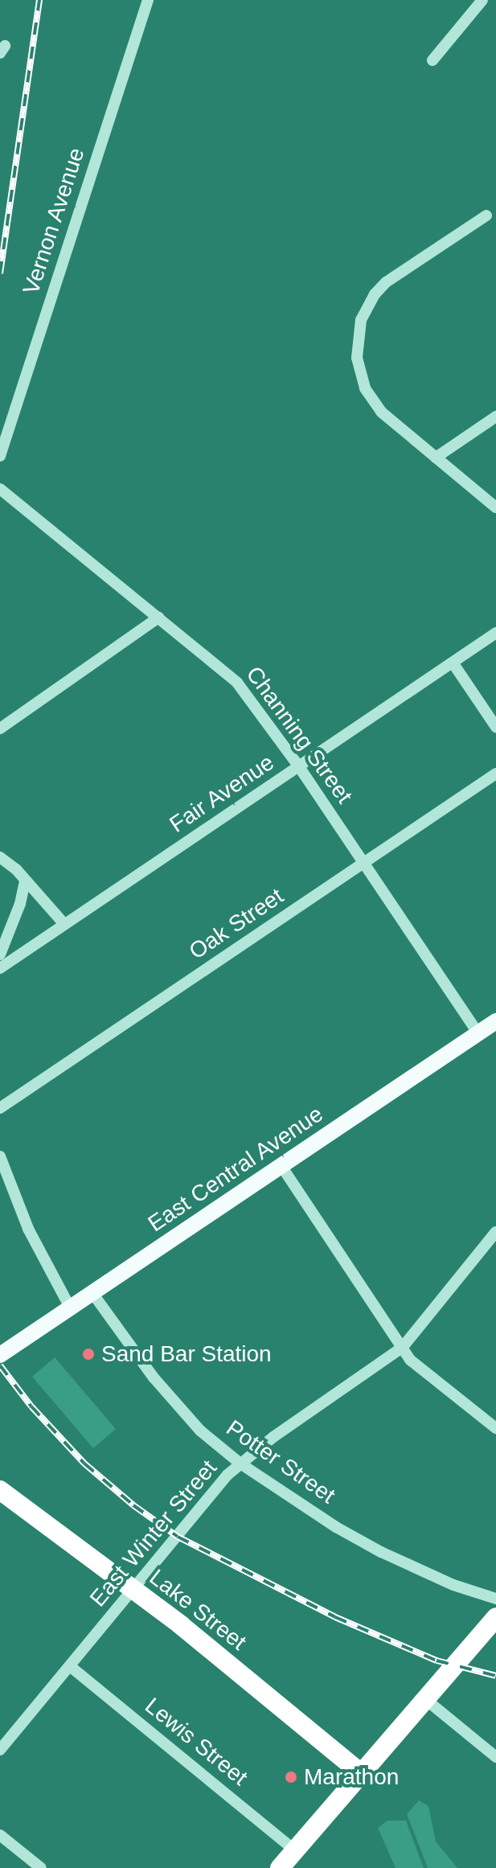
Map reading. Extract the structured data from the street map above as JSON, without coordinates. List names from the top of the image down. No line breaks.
{"streets":{"highway":["Lake Street"],"main road":["East Central Avenue"],"street":["Vernon Avenue","Channing Street","Fair Avenue","Oak Street","Potter Street","East Winter Street","Lewis Street"]},"crossings":[["Channing Street","Fair Avenue"],["Channing Street","Oak Street"],["Channing Street","East Central Avenue"],["East Central Avenue","Potter Street"],["Potter Street","East Winter Street"],["East Winter Street","Lake Street"],["East Winter Street","Lewis Street"]],"places":["Sand Bar Station","Marathon"]}
